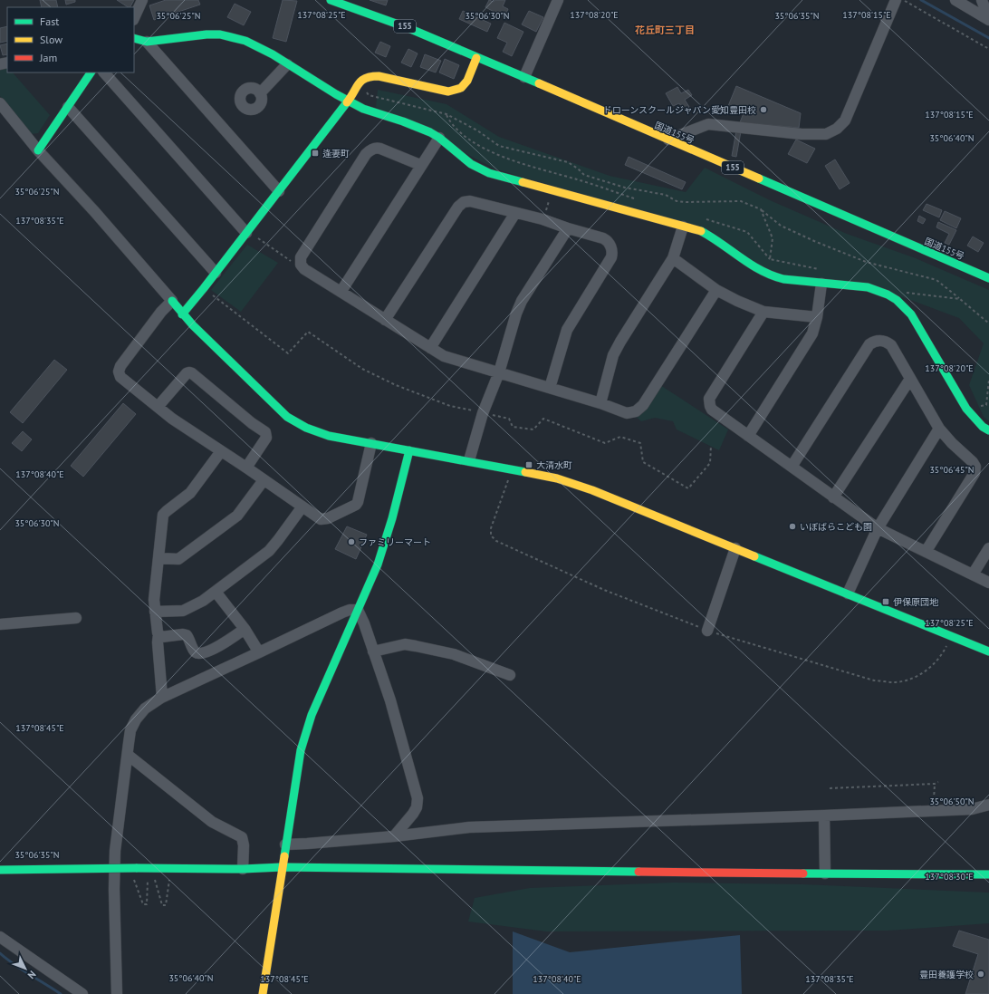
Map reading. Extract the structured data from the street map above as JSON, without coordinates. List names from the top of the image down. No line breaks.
{"streets":{"main road":["155","国道155号"]},"districts":["花丘町三丁目"],"places":{"other":["ドローンスクールジャパン愛知豊田校","いぼばらこども園","ファミリーマート","豊田養護学校"],"transit":["逢妻町","大清水町","伊保原団地"]},"legend":["Fast","Slow","Jam"],"north":"bottom right","coordinates":["137°08'25\"E","137°08'20\"E","137°08'15\"E","35°06'25\"N","35°06'30\"N","35°06'35\"N","35°06'40\"N","137°08'35\"E","35°06'45\"N","137°08'40\"E","137°08'45\"E","35°06'50\"N","137°08'30\"E"]}
